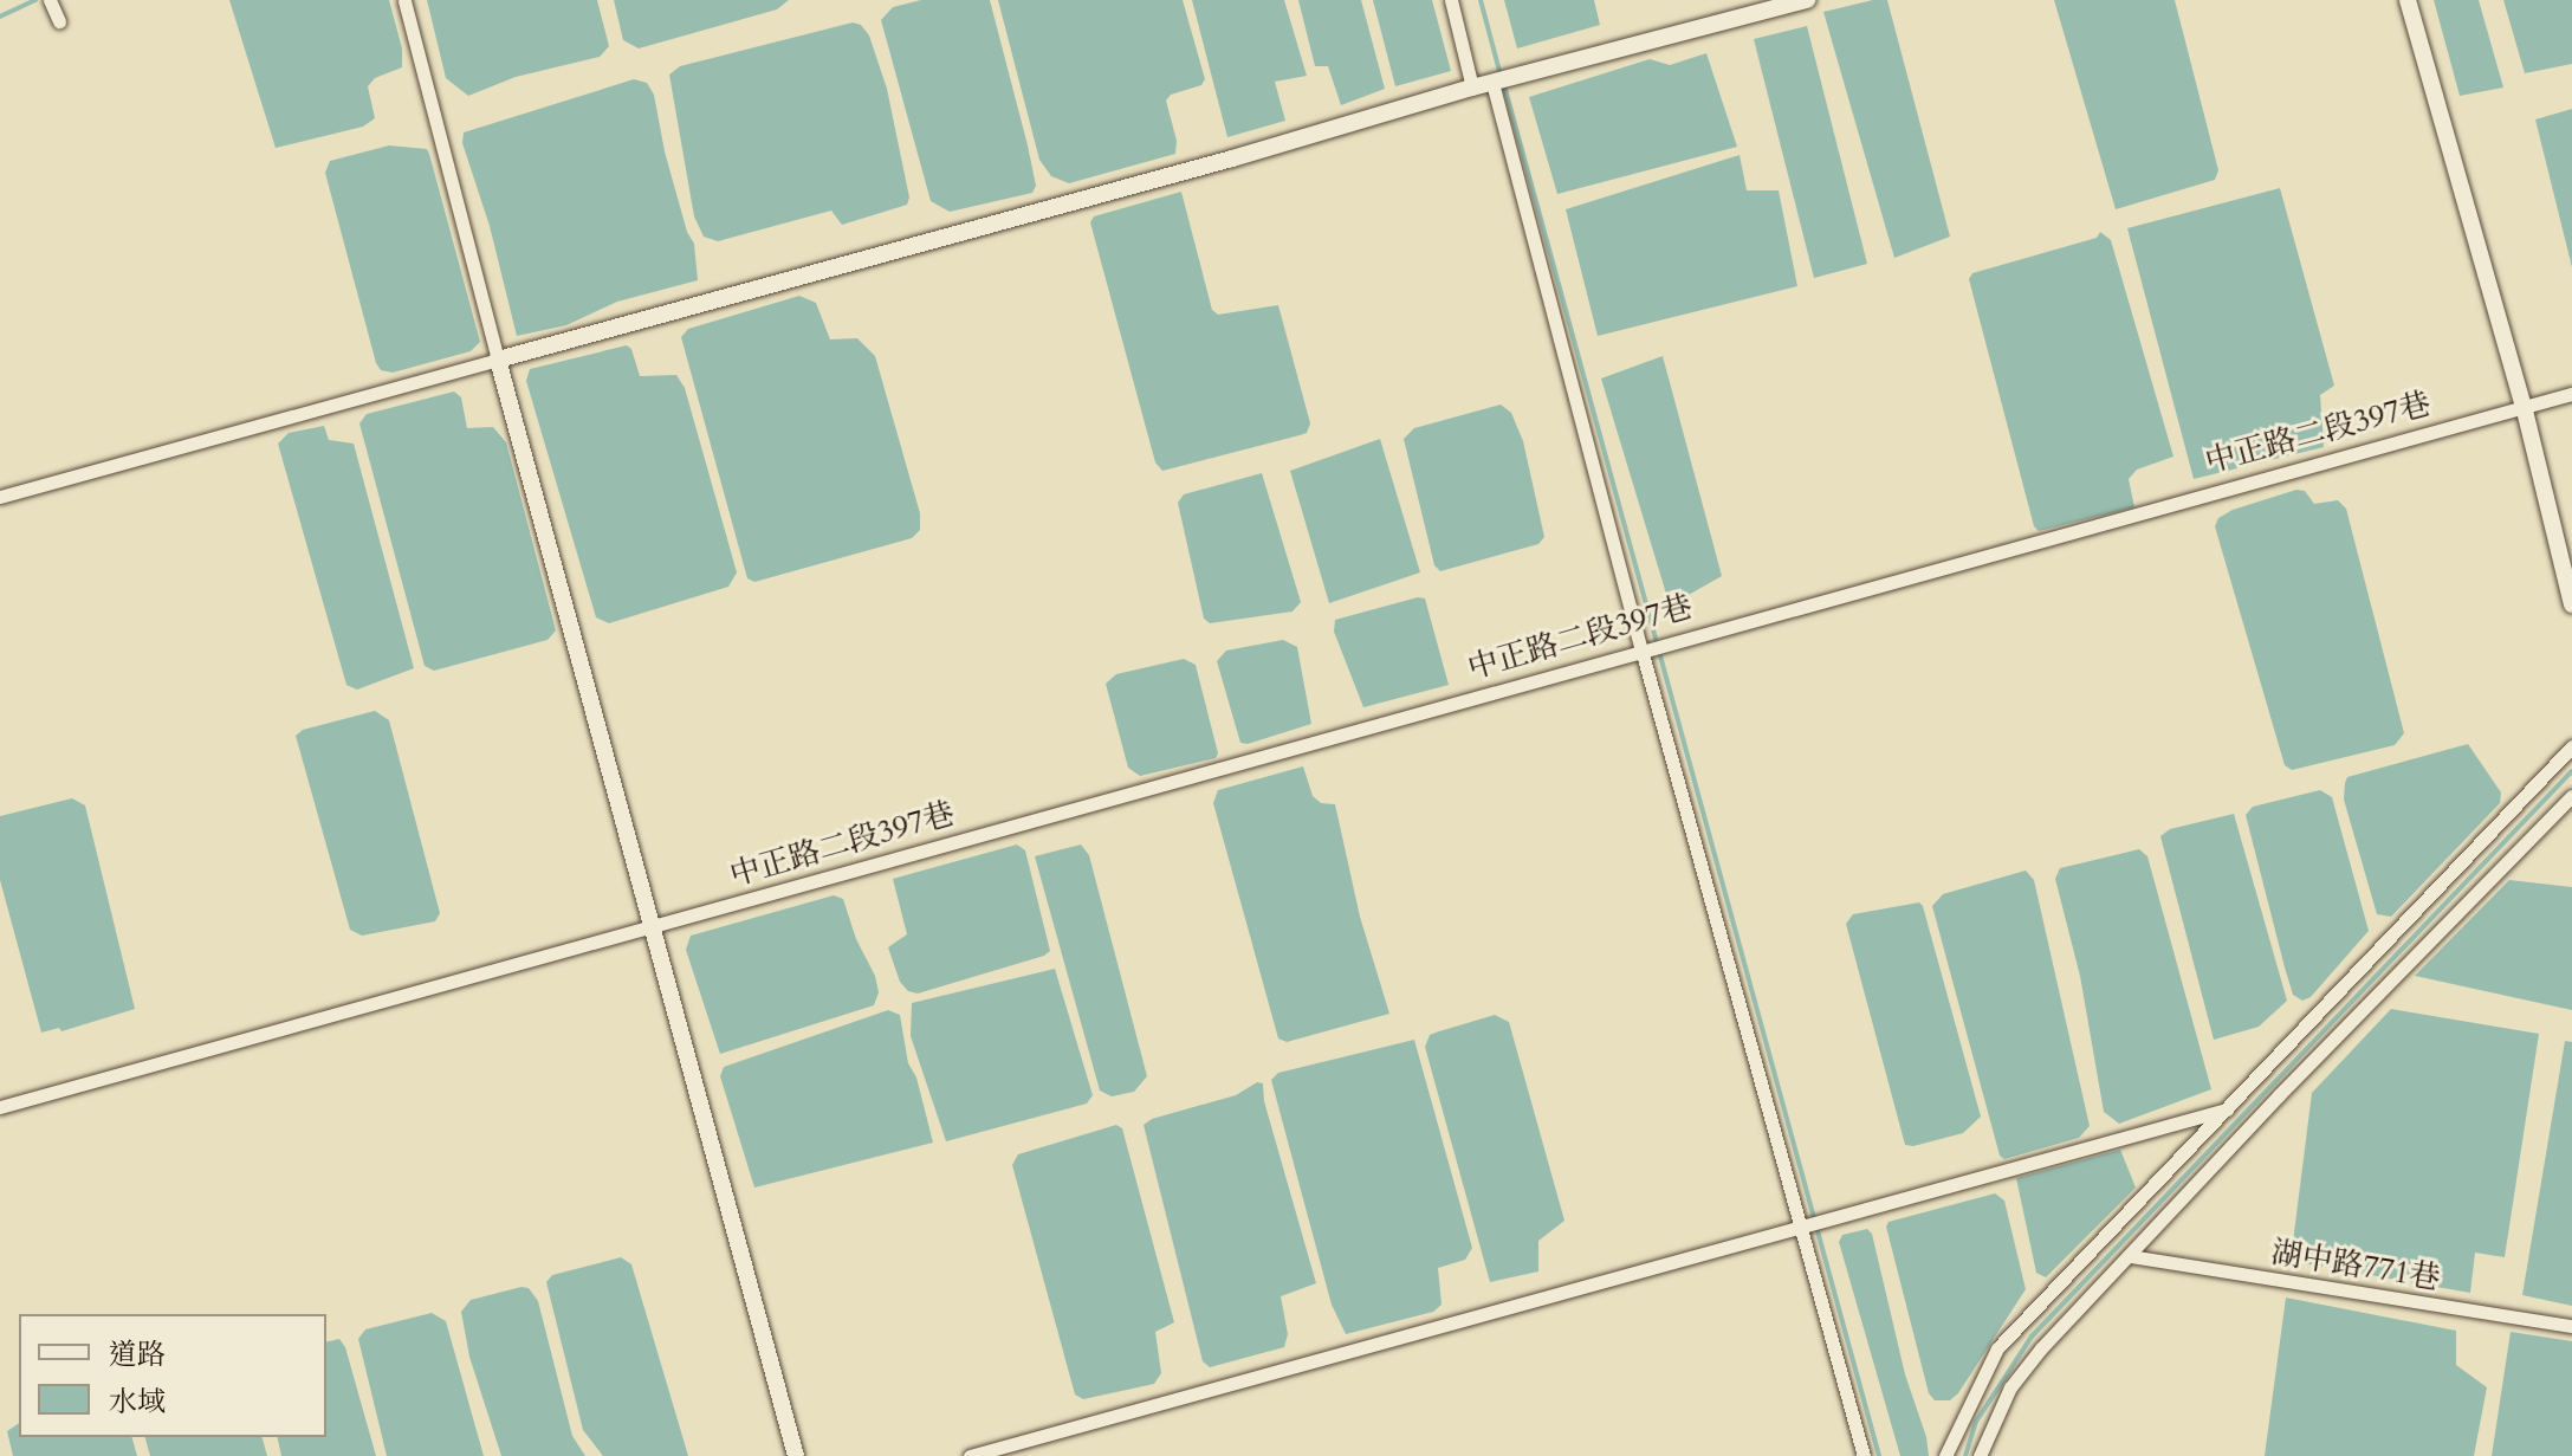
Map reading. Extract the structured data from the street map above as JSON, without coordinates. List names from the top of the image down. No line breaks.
{"streets":{"street":["中正路二段397巷","湖中路771巷"]},"legend":["道路","水域"]}
